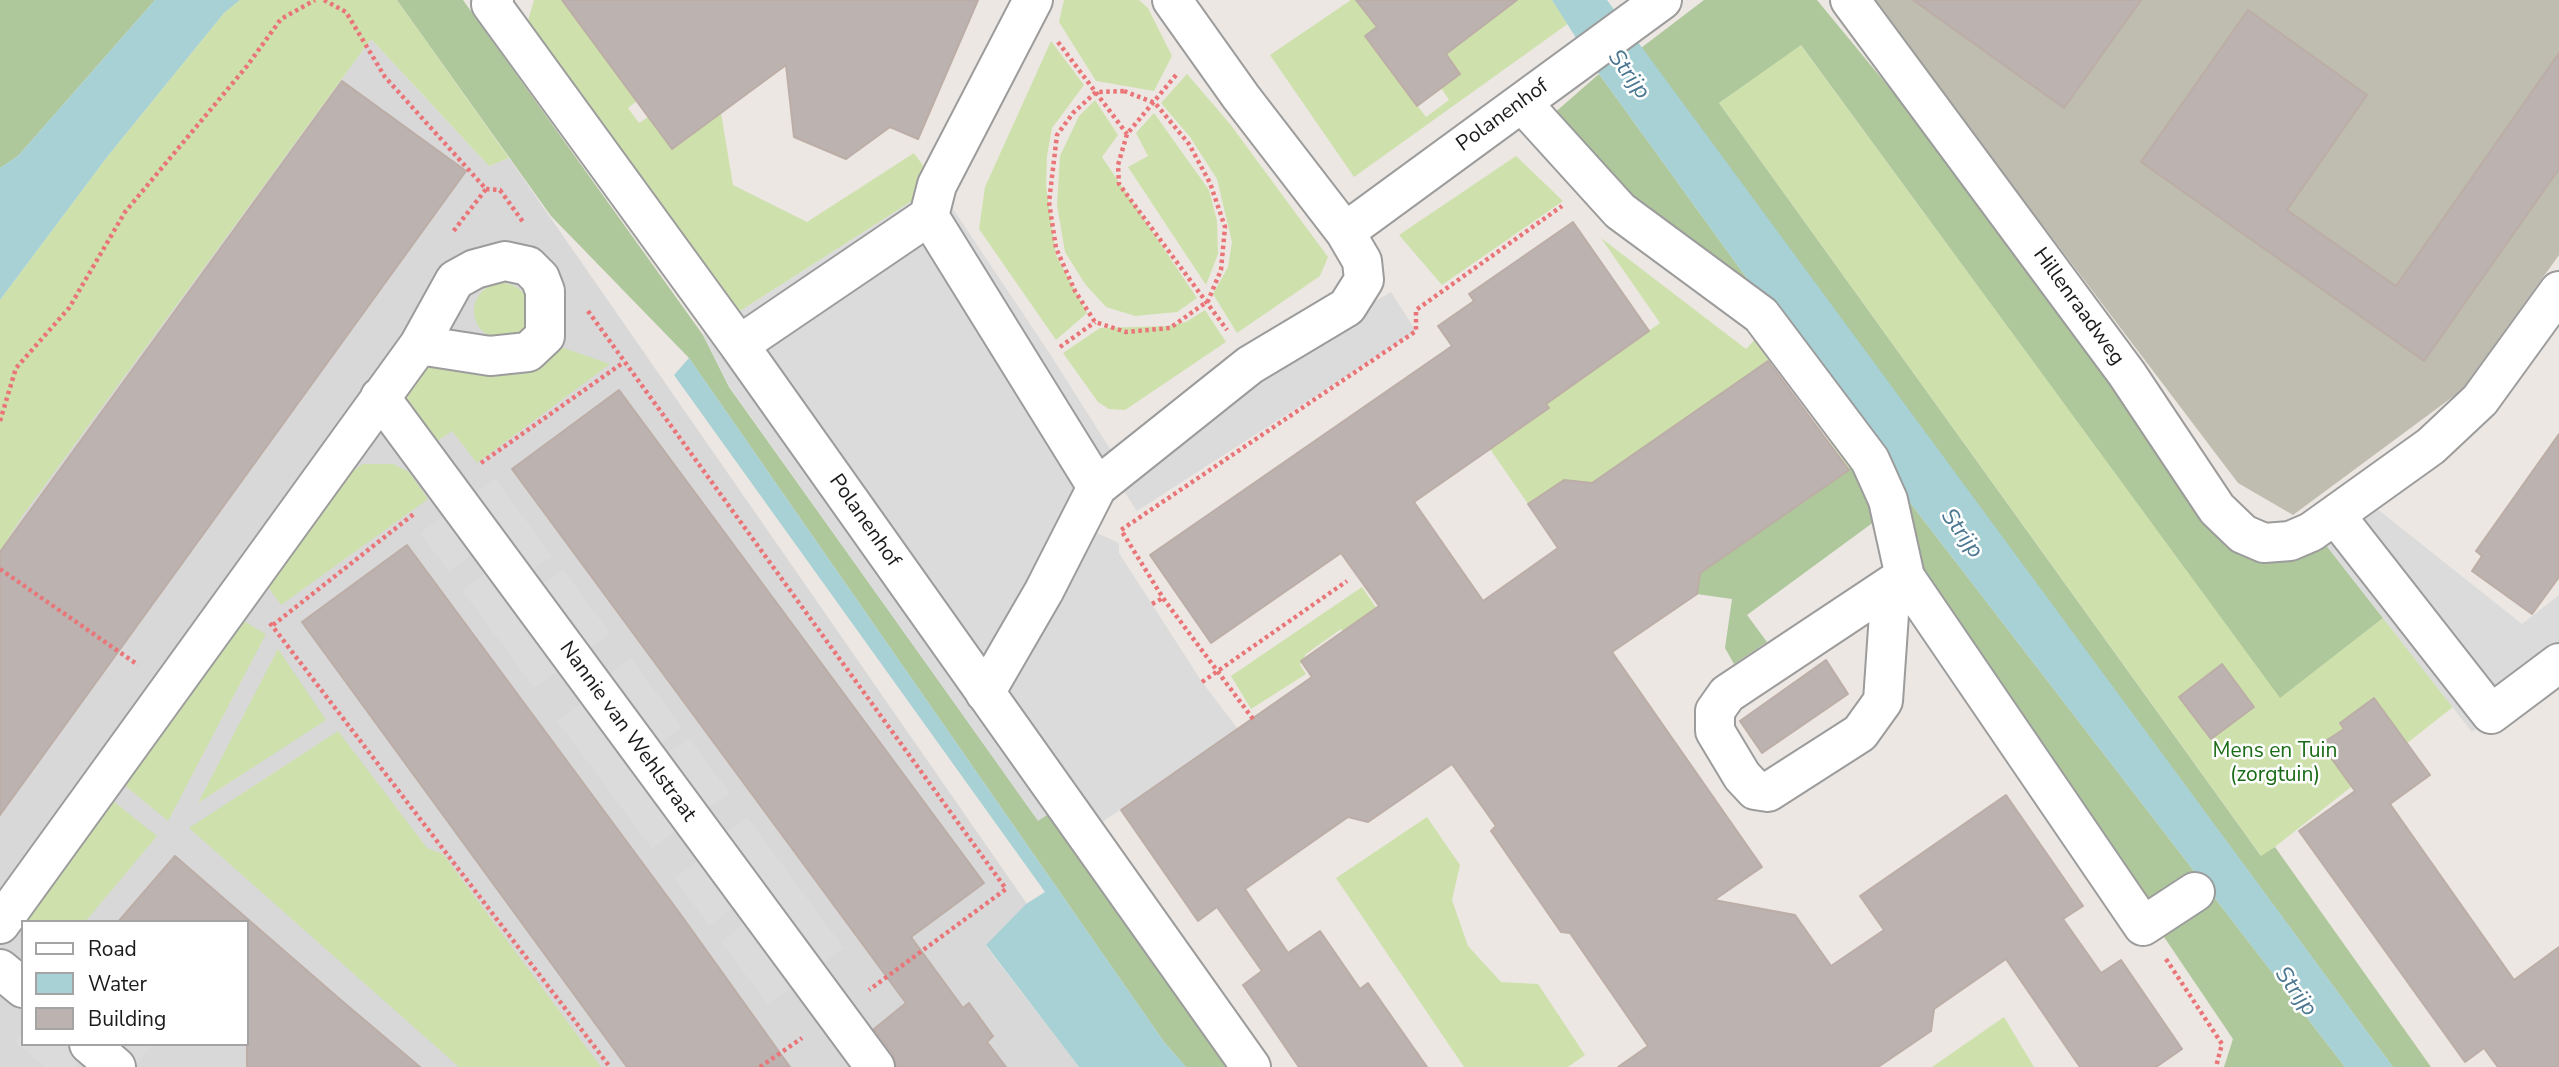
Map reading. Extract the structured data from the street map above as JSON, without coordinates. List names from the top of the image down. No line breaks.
{"streets":{"street":["Polanenhof","Hillenraadweg","Nannie van Wehlstraat"]},"water":["Strijp"],"parks":["Mens en Tuin (zorgtuin)"],"legend":["Road","Water","Building"]}
